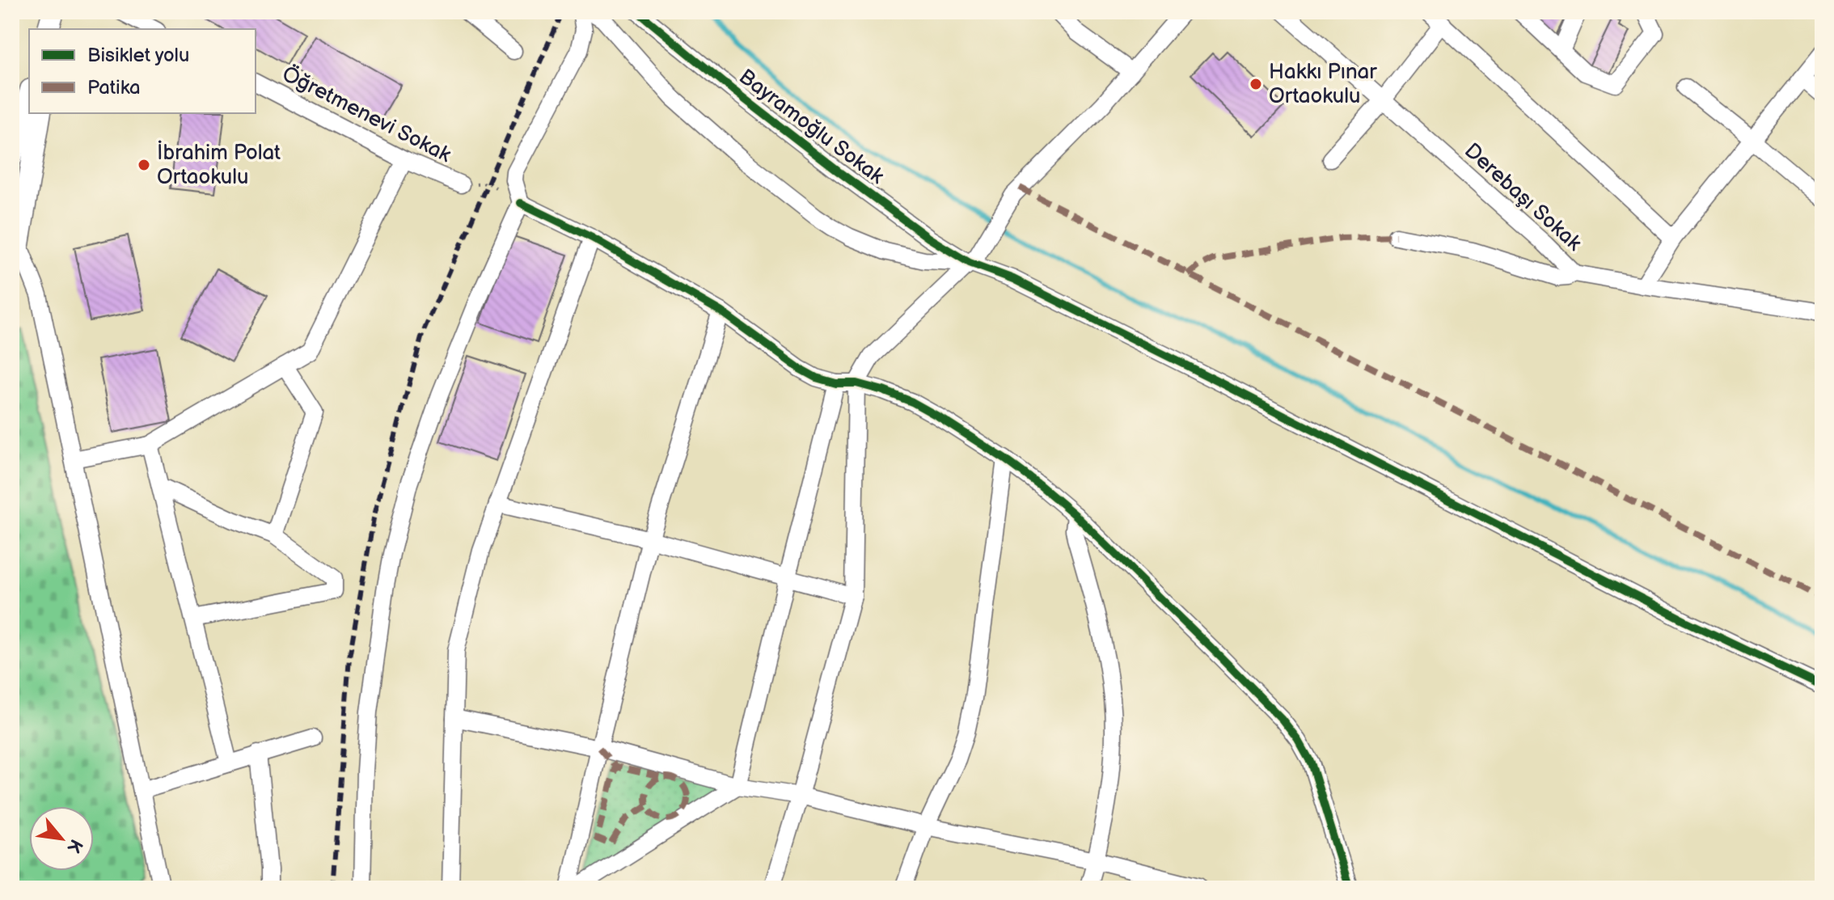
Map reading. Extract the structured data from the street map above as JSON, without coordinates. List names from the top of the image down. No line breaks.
{"streets":{"street":["Öğretmenevi Sokak","Bayramoğlu Sokak","Derebaşı Sokak"]},"places":["Hakkı Pınar Ortaokulu","İbrahim Polat Ortaokulu"],"legend":["Bisiklet yolu","Patika"],"north":"bottom right"}
